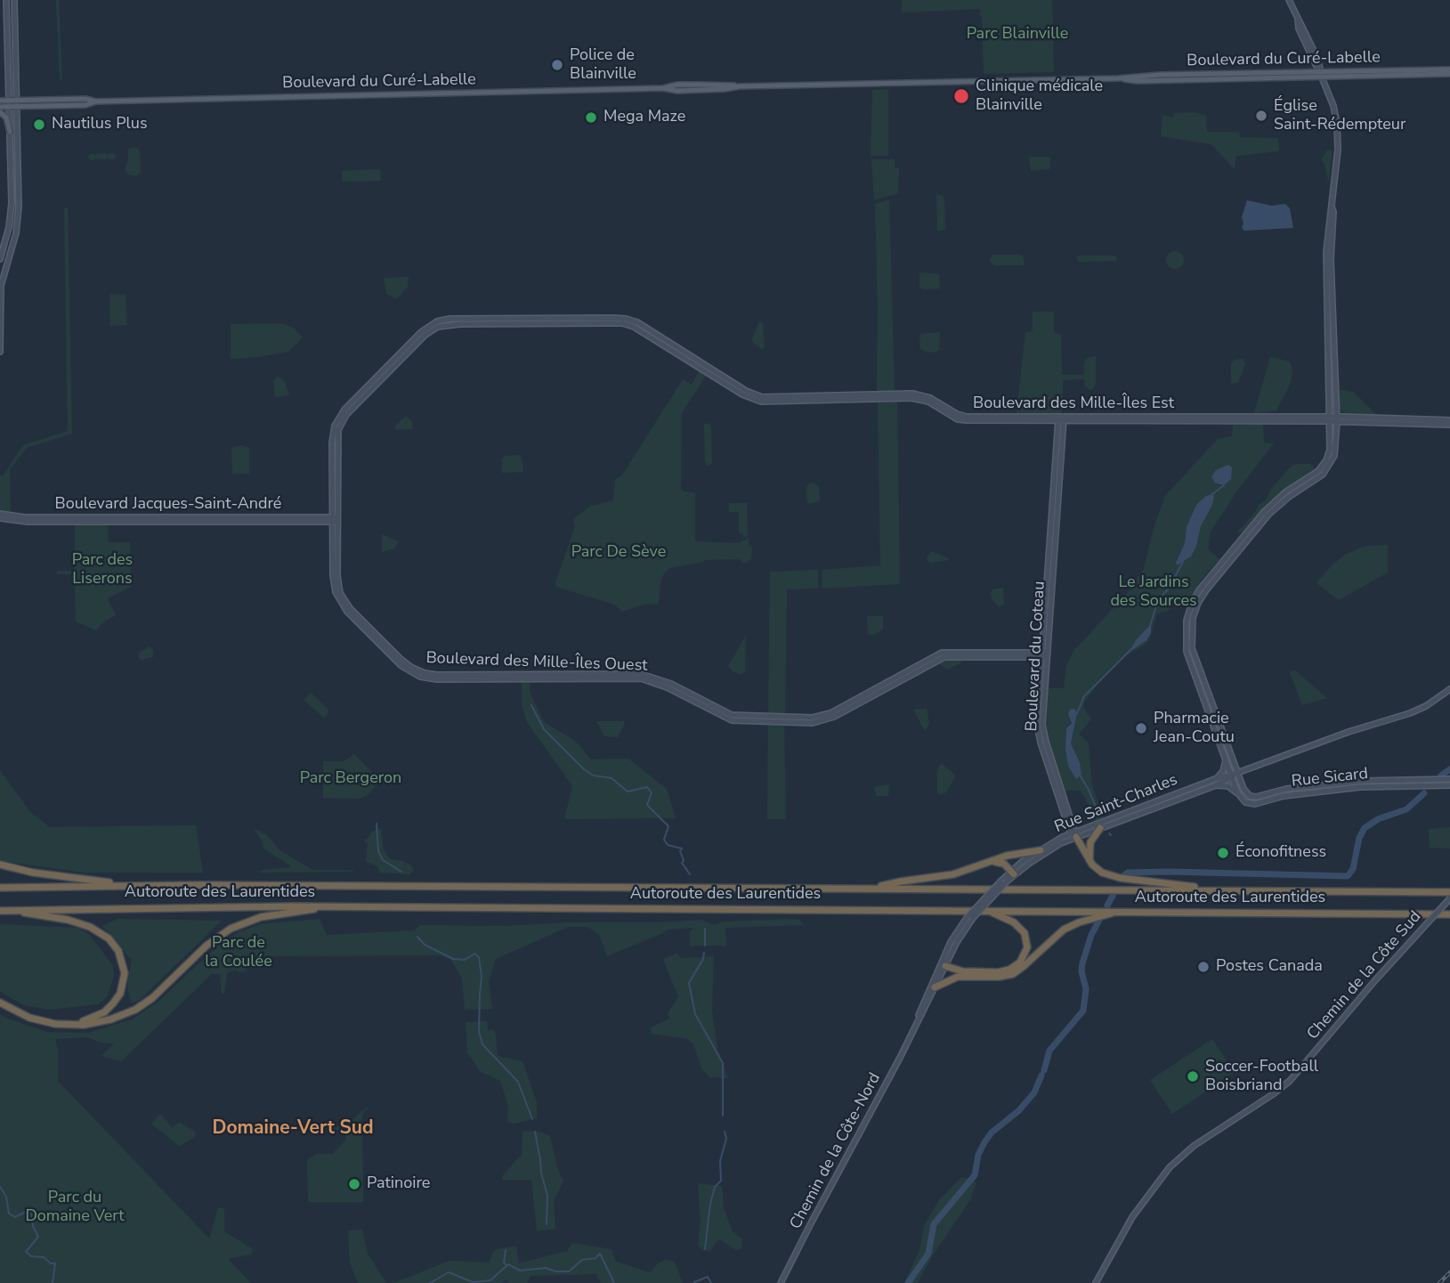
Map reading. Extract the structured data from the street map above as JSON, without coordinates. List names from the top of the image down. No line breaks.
{"streets":{"highway":["Autoroute des Laurentides"],"main road":["Boulevard du Curé-Labelle"],"street":["Boulevard des Mille-Îles Est","Boulevard Jacques-Saint-André","Boulevard du Coteau","Boulevard des Mille-Îles Ouest","Rue Sicard","Rue Saint-Charles","Chemin de la Côte Sud","Chemin de la Côte-Nord"]},"crossings":[["Boulevard des Mille-Îles Est","Boulevard du Coteau"],["Boulevard des Mille-Îles Est","Boulevard des Mille-Îles Ouest"],["Boulevard Jacques-Saint-André","Boulevard des Mille-Îles Ouest"],["Boulevard du Coteau","Boulevard des Mille-Îles Ouest"],["Boulevard du Coteau","Rue Saint-Charles"],["Rue Sicard","Rue Saint-Charles"],["Rue Saint-Charles","Chemin de la Côte-Nord"]],"districts":["Domaine-Vert Sud"],"parks":["Parc Blainville","Parc De Sève","Parc des Liserons","Le Jardins des Sources","Parc Bergeron","Parc de la Coulée","Parc du Domaine Vert"],"places":["Police de Blainville","Clinique médicale Blainville","Église Saint-Rédempteur","Mega Maze","Nautilus Plus","Pharmacie Jean-Coutu","Éconofitness","Postes Canada","Soccer-Football Boisbriand","Patinoire"]}
